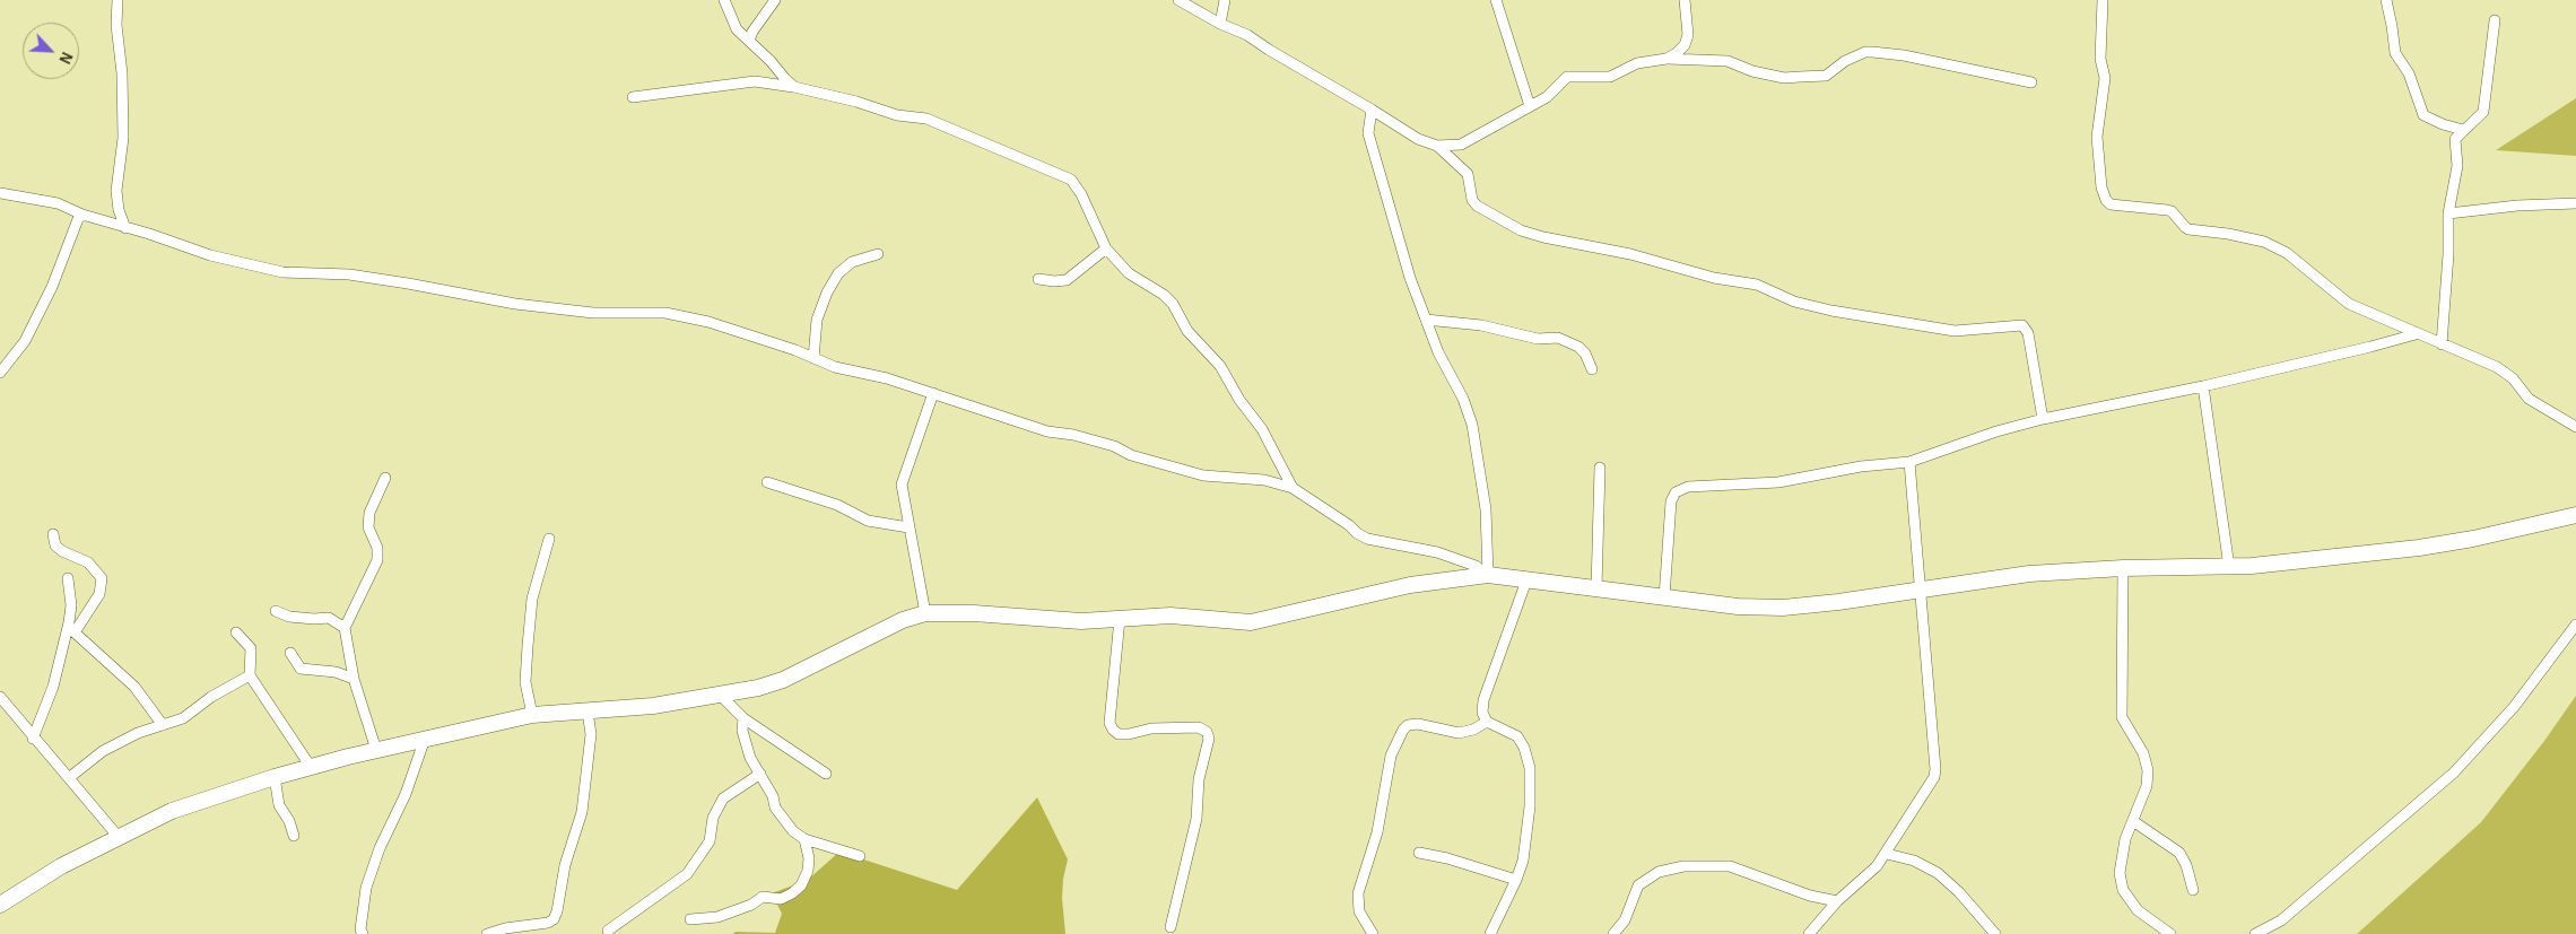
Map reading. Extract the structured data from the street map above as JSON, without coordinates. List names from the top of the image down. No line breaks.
{"north":"bottom right"}
